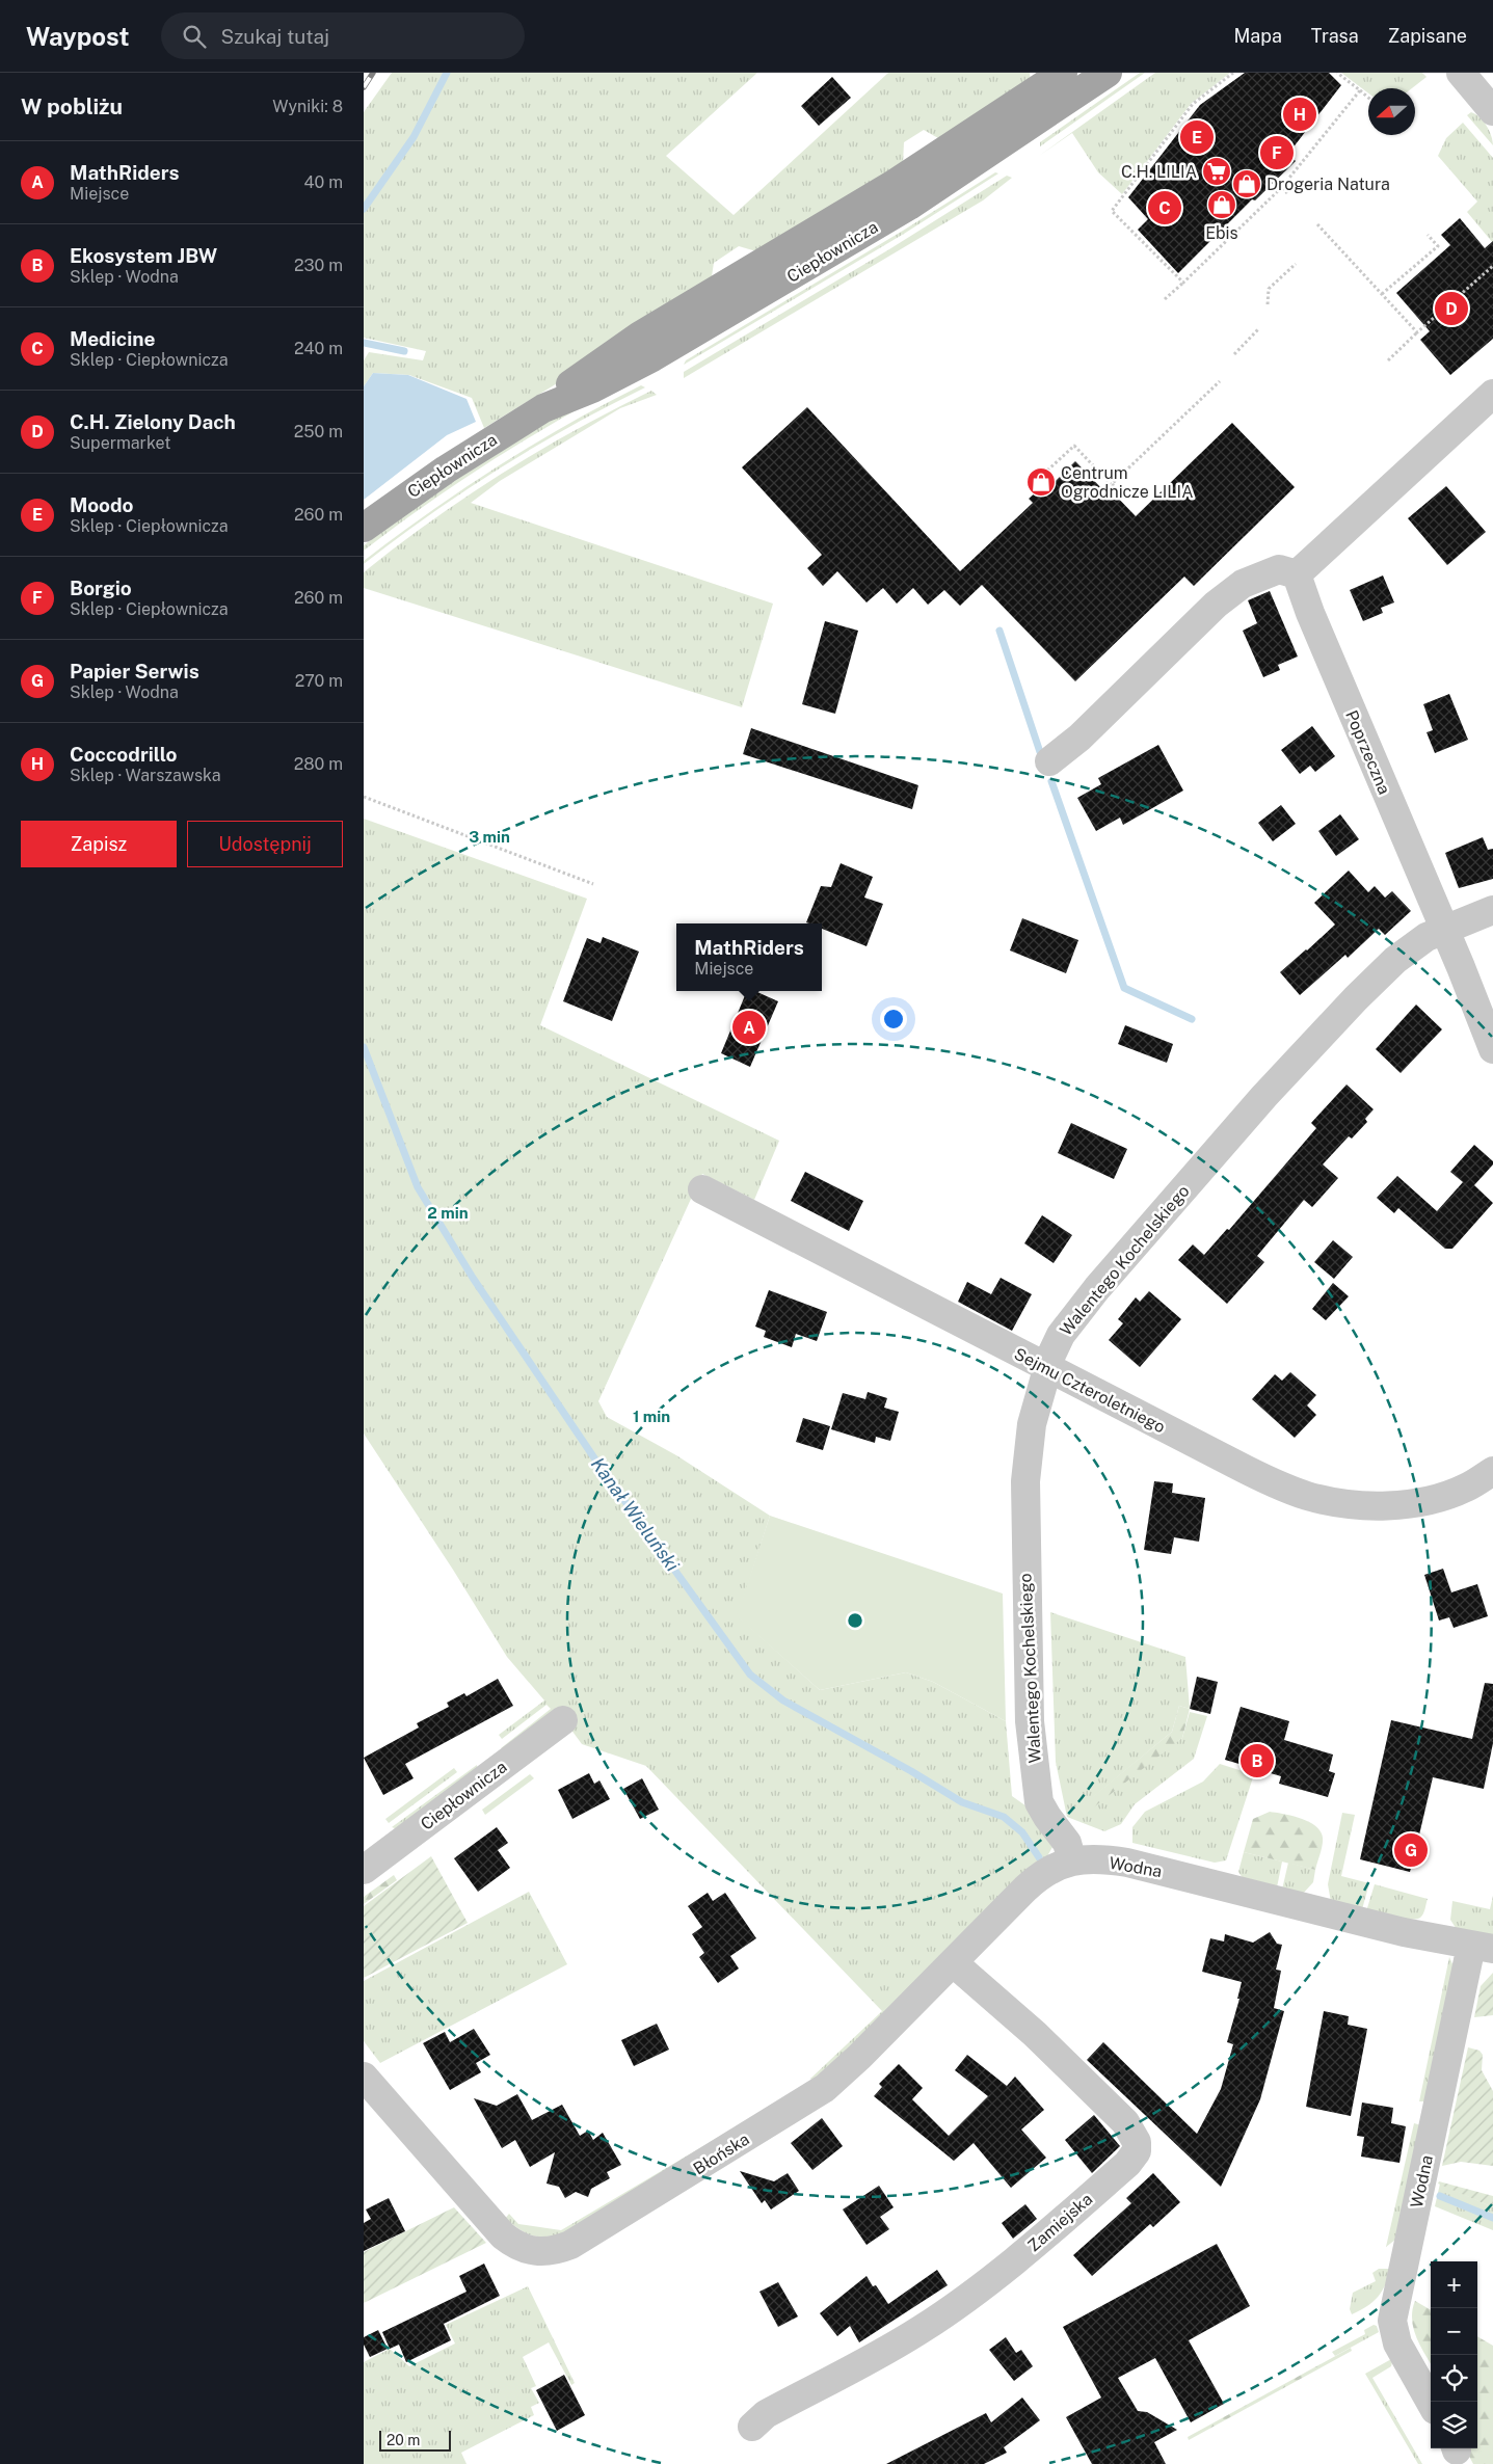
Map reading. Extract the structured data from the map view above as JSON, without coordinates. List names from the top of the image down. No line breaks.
{"streets":{"main road":["Ciepłownicza"],"street":["Poprzeczna","Walentego Kochelskiego","Sejmu Czteroletniego","Wodna","Błońska","Zamiejska"]},"crossings":[["Poprzeczna","Walentego Kochelskiego"],["Walentego Kochelskiego","Sejmu Czteroletniego"],["Walentego Kochelskiego","Wodna"],["Walentego Kochelskiego","Błońska"],["Wodna","Błońska"],["Błońska","Zamiejska"]],"water":["Kanał Wieluński"],"places":{"supermarket":["C.H. LILIA"],"shop":["Drogeria Natura","Ebis","Centrum Ogrodnicze LILIA"]},"scale_bar":"20 m","north":"left","page":{"header":"Waypost","search":"Szukaj tutaj","nav":["Mapa","Trasa","Zapisane"],"heading":["W pobliżu","Wyniki: 8"],"pins":["H","E","F","C","D","A","B","G"],"list":[{"mark":"A","name":"MathRiders","note":"Miejsce","value":"40 m"},{"mark":"B","name":"Ekosystem JBW","note":"Sklep · Wodna","value":"230 m"},{"mark":"C","name":"Medicine","note":"Sklep · Ciepłownicza","value":"240 m"},{"mark":"D","name":"C.H. Zielony Dach","note":"Supermarket","value":"250 m"},{"mark":"E","name":"Moodo","note":"Sklep · Ciepłownicza","value":"260 m"},{"mark":"F","name":"Borgio","note":"Sklep · Ciepłownicza","value":"260 m"},{"mark":"G","name":"Papier Serwis","note":"Sklep · Wodna","value":"270 m"},{"mark":"H","name":"Coccodrillo","note":"Sklep · Warszawska","value":"280 m"}],"buttons":["Zapisz","Udostępnij"],"popup":["MathRiders","Miejsce"],"map_buttons":["+","−"],"scale":"20 m"},"rings":["3 min","2 min","1 min"]}
